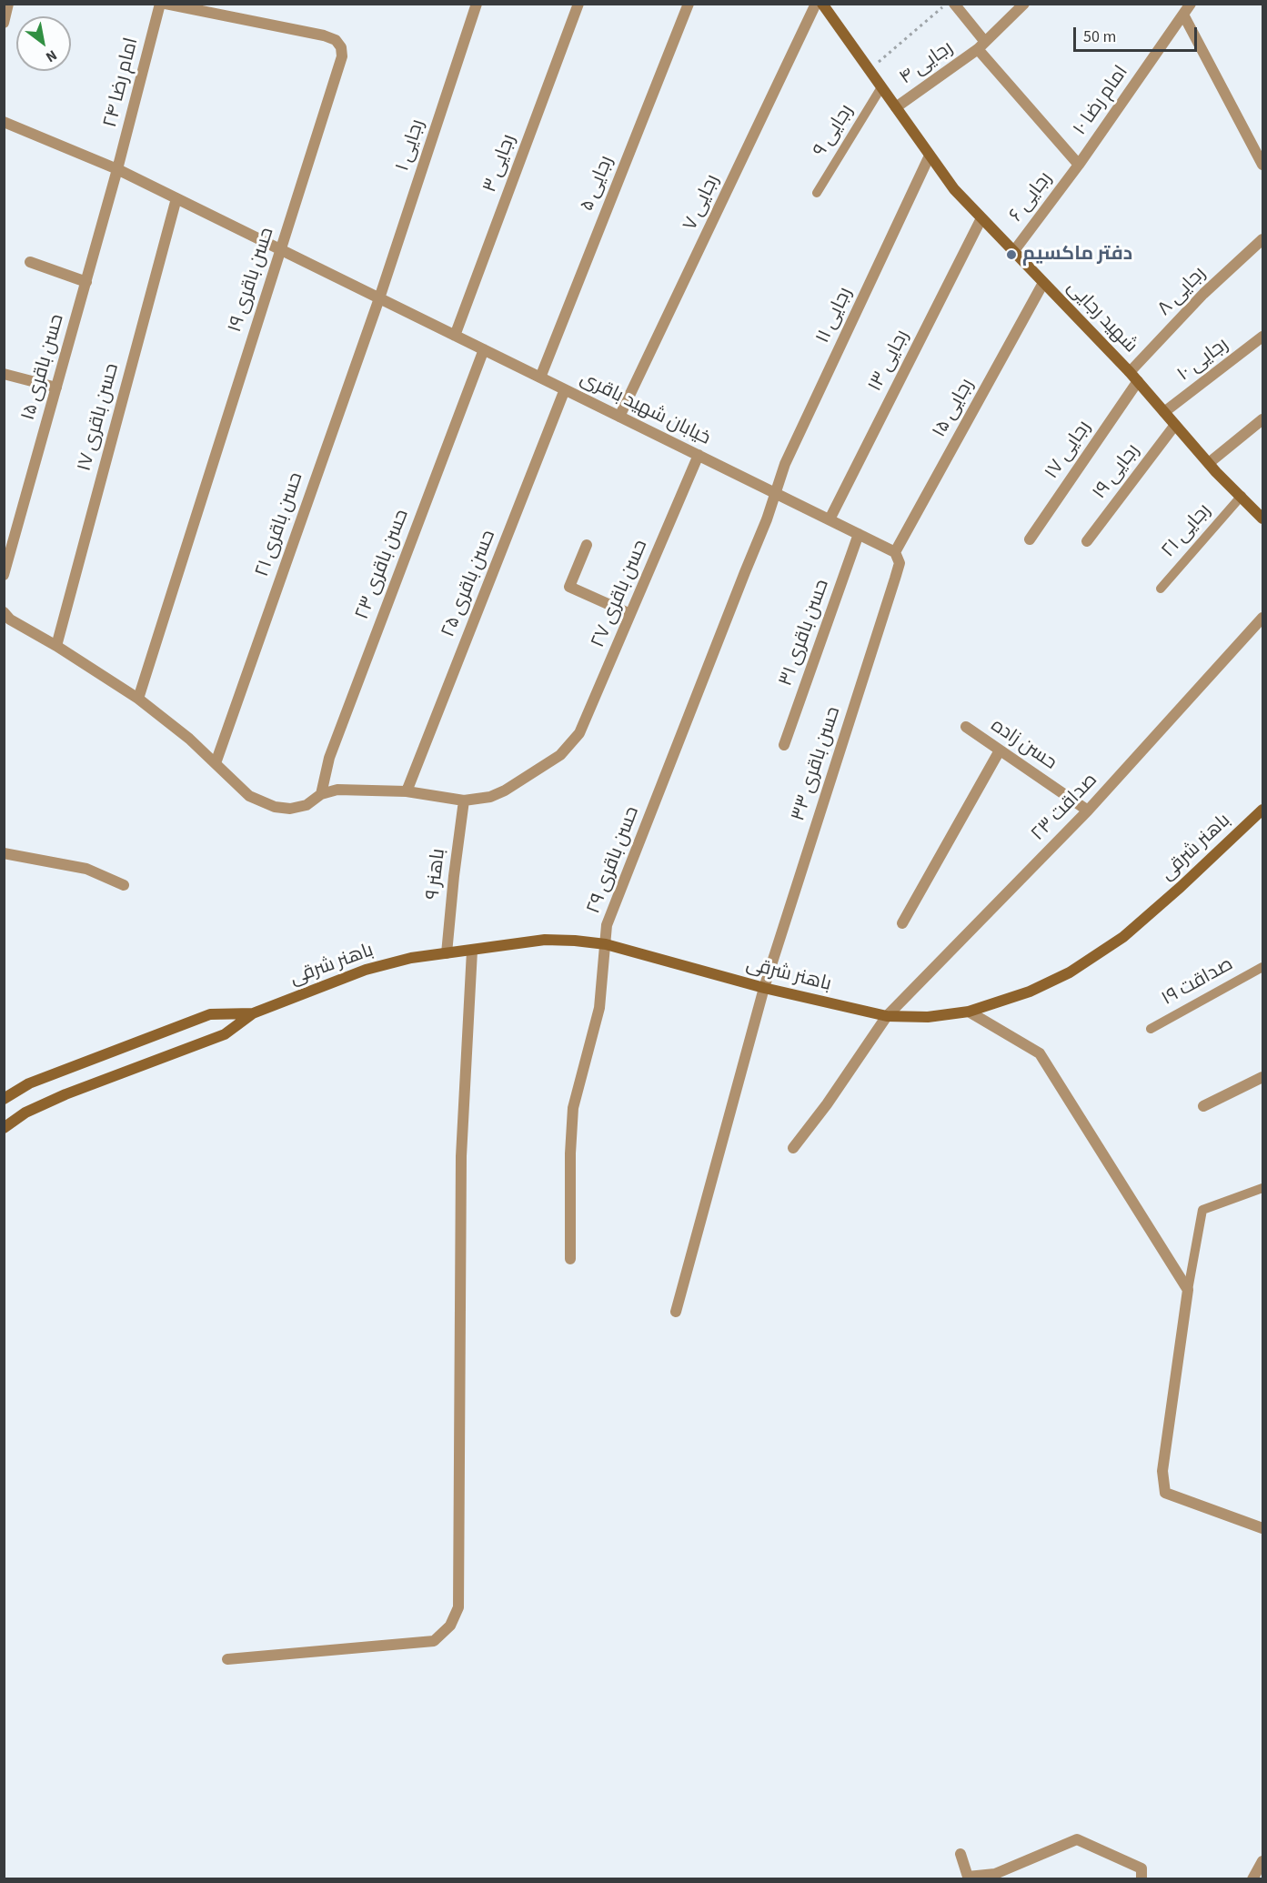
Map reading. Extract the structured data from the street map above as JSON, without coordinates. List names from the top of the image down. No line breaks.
{"streets":{"street":["رجایی ۴","امام رضا ۲۴","امام رضا ۱۰","رجایی ۱","رجایی ۳","رجایی ۵","رجایی ۶","رجایی ۷","حسن باقری ۱۹","رجایی ۸","رجایی ۱۱","شهید رجایی","رجایی ۱۰","رجایی ۱۳","حسن باقری ۱۵","رجایی ۱۵","خیابان شهید باقری","حسن باقری ۱۷","رجایی ۱۷","رجایی ۱۹","حسن باقری ۲۱","حسن باقری ۲۳","حسن باقری ۲۵","حسن باقری ۲۷","حسن باقری ۳۱","حسن زاده","حسن باقری ۳۳","صداقت ۲۳","باهنر شرقی","حسن باقری ۲۹","باهنر ۹"],"lane":["رجایی ۹","رجایی ۲۱","صداقت ۱۹"]},"crossings":[["رجایی ۴","شهید رجایی"],["امام رضا ۲۴","حسن باقری ۱۵"],["امام رضا ۲۴","خیابان شهید باقری"],["امام رضا ۱۰","رجایی ۶"],["رجایی ۹","شهید رجایی"],["رجایی ۱","خیابان شهید باقری"],["رجایی ۱","حسن باقری ۲۱"],["رجایی ۳","خیابان شهید باقری"],["رجایی ۵","خیابان شهید باقری"],["رجایی ۶","شهید رجایی"],["رجایی ۷","خیابان شهید باقری"],["حسن باقری ۱۹","خیابان شهید باقری"],["رجایی ۸","شهید رجایی"],["رجایی ۸","رجایی ۱۷"],["رجایی ۱۱","شهید رجایی"],["رجایی ۱۱","خیابان شهید باقری"],["رجایی ۱۱","حسن باقری ۲۹"],["شهید رجایی","رجایی ۱۰"],["شهید رجایی","رجایی ۱۳"],["شهید رجایی","رجایی ۱۵"],["شهید رجایی","رجایی ۱۷"],["شهید رجایی","رجایی ۱۹"],["شهید رجایی","رجایی ۲۱"],["رجایی ۱۳","خیابان شهید باقری"],["حسن باقری ۱۵","خیابان شهید باقری"],["رجایی ۱۵","خیابان شهید باقری"],["رجایی ۱۵","حسن باقری ۳۳"],["خیابان شهید باقری","حسن باقری ۱۷"],["خیابان شهید باقری","حسن باقری ۲۱"],["خیابان شهید باقری","حسن باقری ۲۳"],["خیابان شهید باقری","حسن باقری ۲۵"],["خیابان شهید باقری","حسن باقری ۲۷"],["خیابان شهید باقری","حسن باقری ۳۱"],["خیابان شهید باقری","حسن باقری ۳۳"],["خیابان شهید باقری","حسن باقری ۲۹"],["حسن باقری ۲۷","باهنر ۹"],["حسن زاده","صداقت ۲۳"],["حسن باقری ۳۳","باهنر شرقی"],["صداقت ۲۳","باهنر شرقی"],["باهنر شرقی","حسن باقری ۲۹"],["باهنر شرقی","باهنر ۹"]],"places":["دفتر ماکسیم"],"scale_bar":"50 m","north":"bottom right"}
